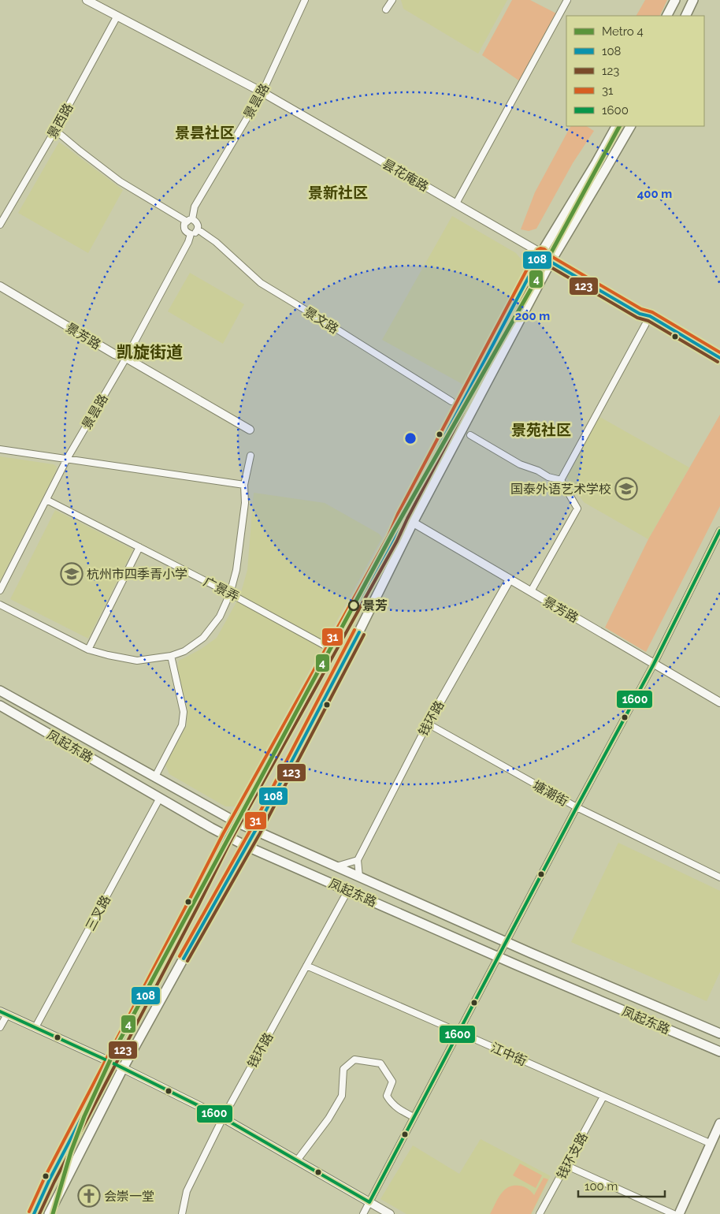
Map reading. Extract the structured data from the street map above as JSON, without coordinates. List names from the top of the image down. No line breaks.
{"streets":{"main road":["凤起东路"],"street":["景昙路","景西路","昙花庵路","景文路","景芳路","广景弄","钱环路","塘潮街","三叉路","江中街","钱环支路"]},"crossings":[["景昙路","昙花庵路"],["景昙路","景文路"],["景昙路","景芳路"],["景昙路","广景弄"],["景西路","昙花庵路"],["景芳路","钱环路"],["钱环路","凤起东路"],["钱环路","塘潮街"],["钱环路","江中街"],["凤起东路","三叉路"],["江中街","钱环支路"]],"districts":["景昙社区","景新社区","凯旋街道","景苑社区"],"places":{"school or university":["国泰外语艺术学校","杭州市四季青小学"],"other":["景芳"],"church":["会崇一堂"]},"lines":["metro line 4","transit line 31","transit line 108","transit line 123","transit line 1600"],"legend":["Metro 4","108","123","31","1600"],"scale_bar":"100 m","rings":["400 m","200 m"]}
